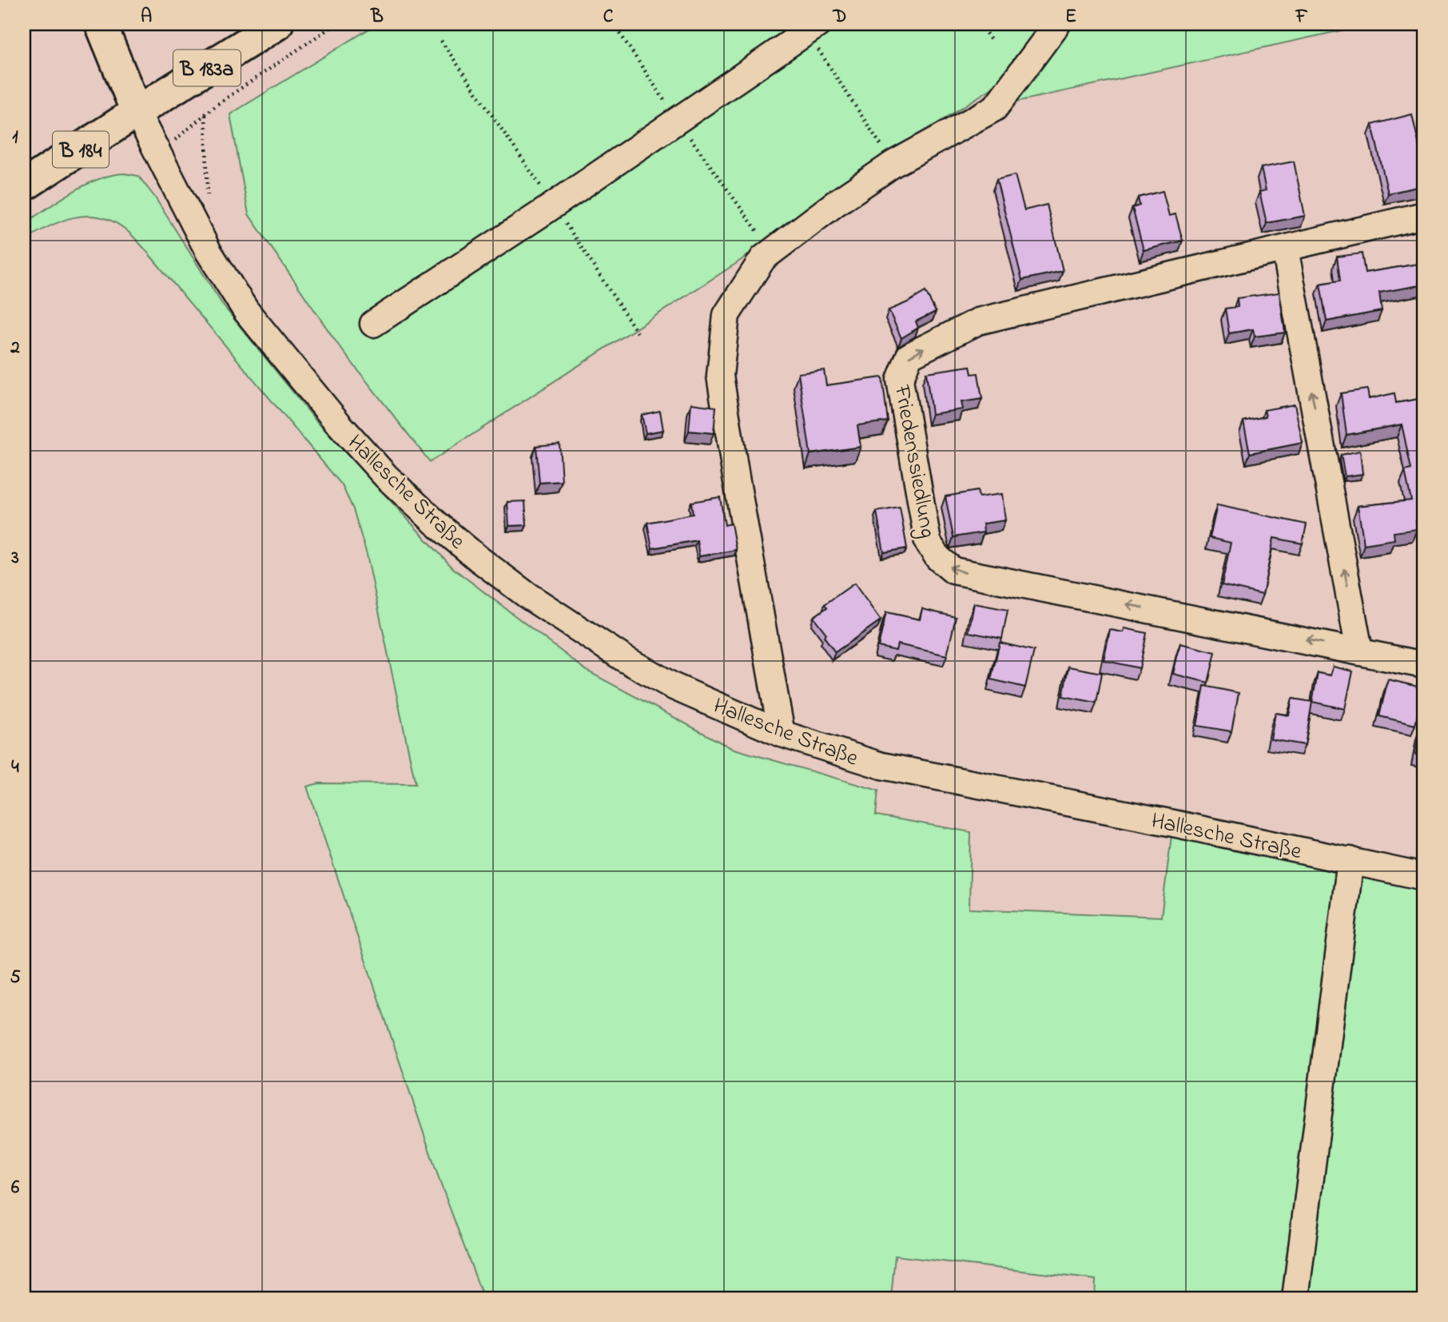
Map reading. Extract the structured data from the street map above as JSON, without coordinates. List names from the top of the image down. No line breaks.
{"streets":{"main road":["B 183a","B 184"],"street":["Friedenssiedlung","Hallesche Straße"]},"crossings":[["B 183a","B 184"],["B 183a","Hallesche Straße"],["B 184","Hallesche Straße"]],"grid":{"columns":["A","B","C","D","E","F"],"rows":["1","2","3","4","5","6"]}}
